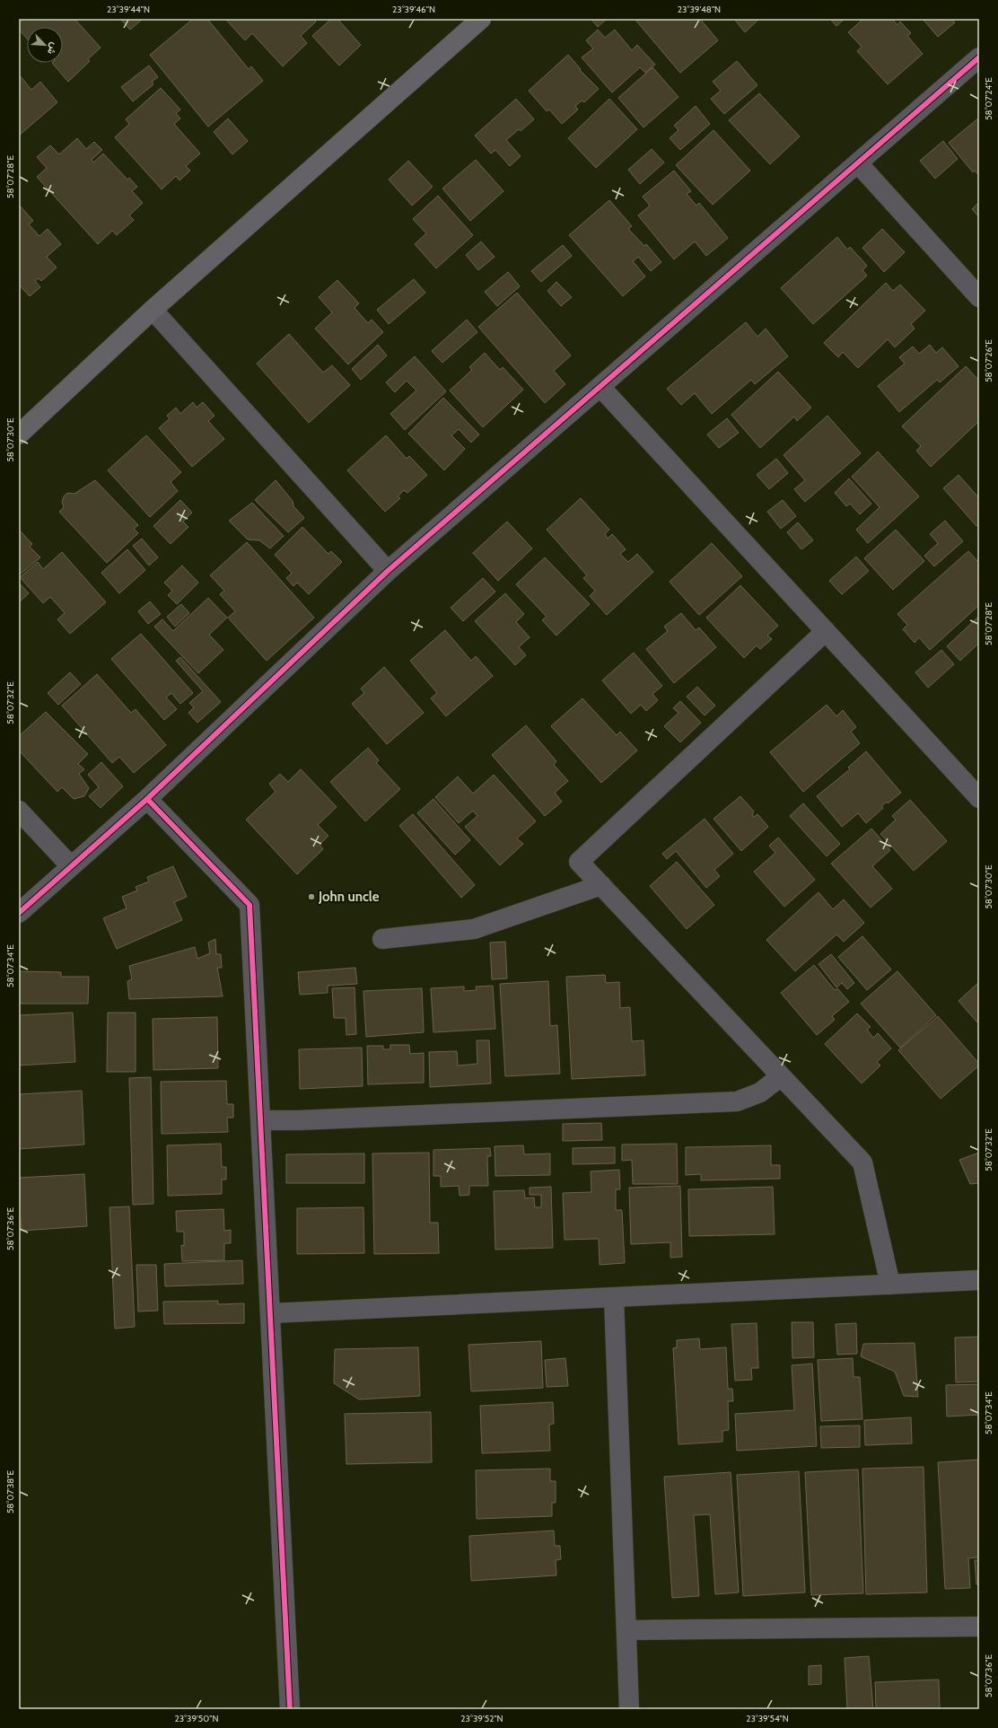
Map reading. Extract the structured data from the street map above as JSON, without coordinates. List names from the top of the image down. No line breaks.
{"places":["John uncle"],"north":"bottom right","coordinates":["23°39'44\"N","23°39'46\"N","23°39'48\"N","58°07'24\"E","58°07'28\"E","58°07'26\"E","58°07'30\"E","58°07'32\"E","58°07'34\"E","58°07'36\"E","58°07'38\"E","23°39'50\"N","23°39'52\"N","23°39'54\"N"]}
